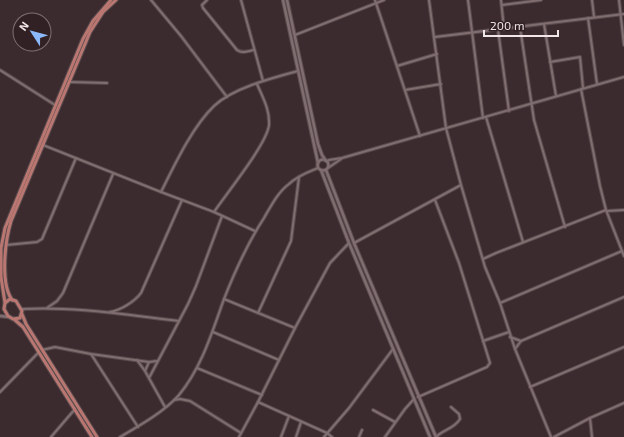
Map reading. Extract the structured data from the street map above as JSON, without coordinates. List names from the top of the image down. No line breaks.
{"scale_bar":"200 m","north":"top left"}
